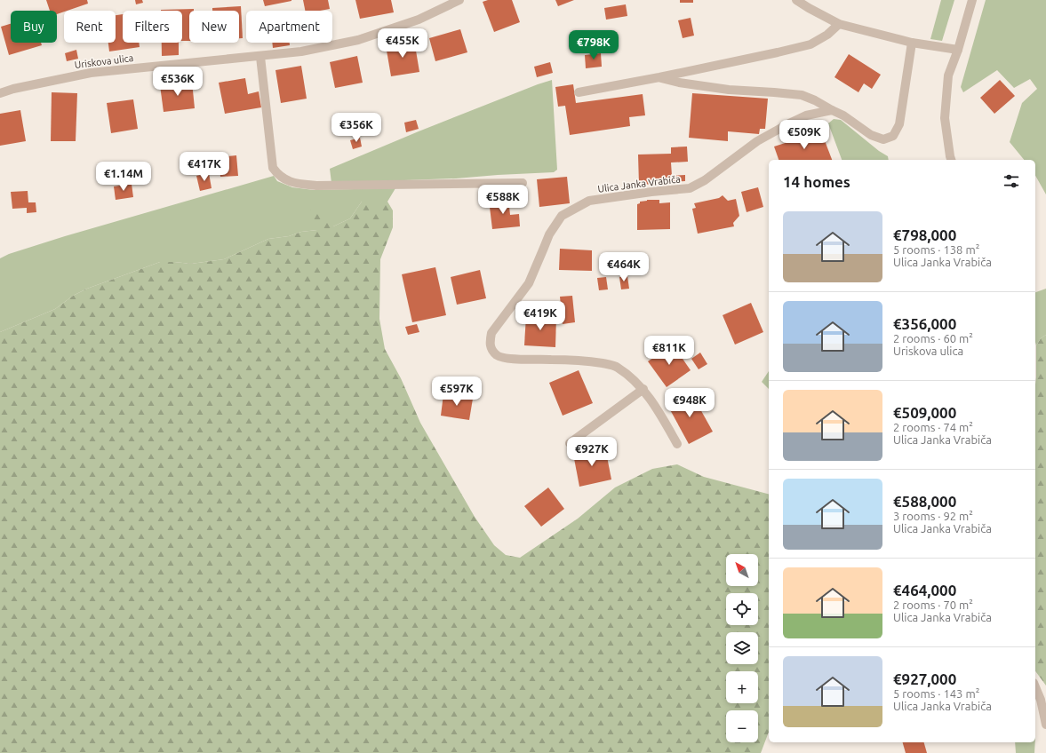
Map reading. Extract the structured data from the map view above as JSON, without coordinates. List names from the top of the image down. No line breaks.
{"streets":{"street":["Uriskova ulica","Ulica Janka Vrabiča"]},"north":"top left","page":{"chip":["Buy","Rent","Filters","New","Apartment"],"price":["€455K","€798K","€536K","€356K","€509K","€417K","€1.14M","€588K","€464K","€419K","€811K","€597K","€948K","€927K"],"heading":"14 homes","list":[{"name":"€798,000","note":"5 rooms · 138 m² · Ulica Janka Vrabiča"},{"name":"€356,000","note":"2 rooms · 60 m² · Uriskova ulica"},{"name":"€509,000","note":"2 rooms · 74 m² · Ulica Janka Vrabiča"},{"name":"€588,000","note":"3 rooms · 92 m² · Ulica Janka Vrabiča"},{"name":"€464,000","note":"2 rooms · 70 m² · Ulica Janka Vrabiča"},{"name":"€927,000","note":"5 rooms · 143 m² · Ulica Janka Vrabiča"}],"map_buttons":["+","−"]}}
